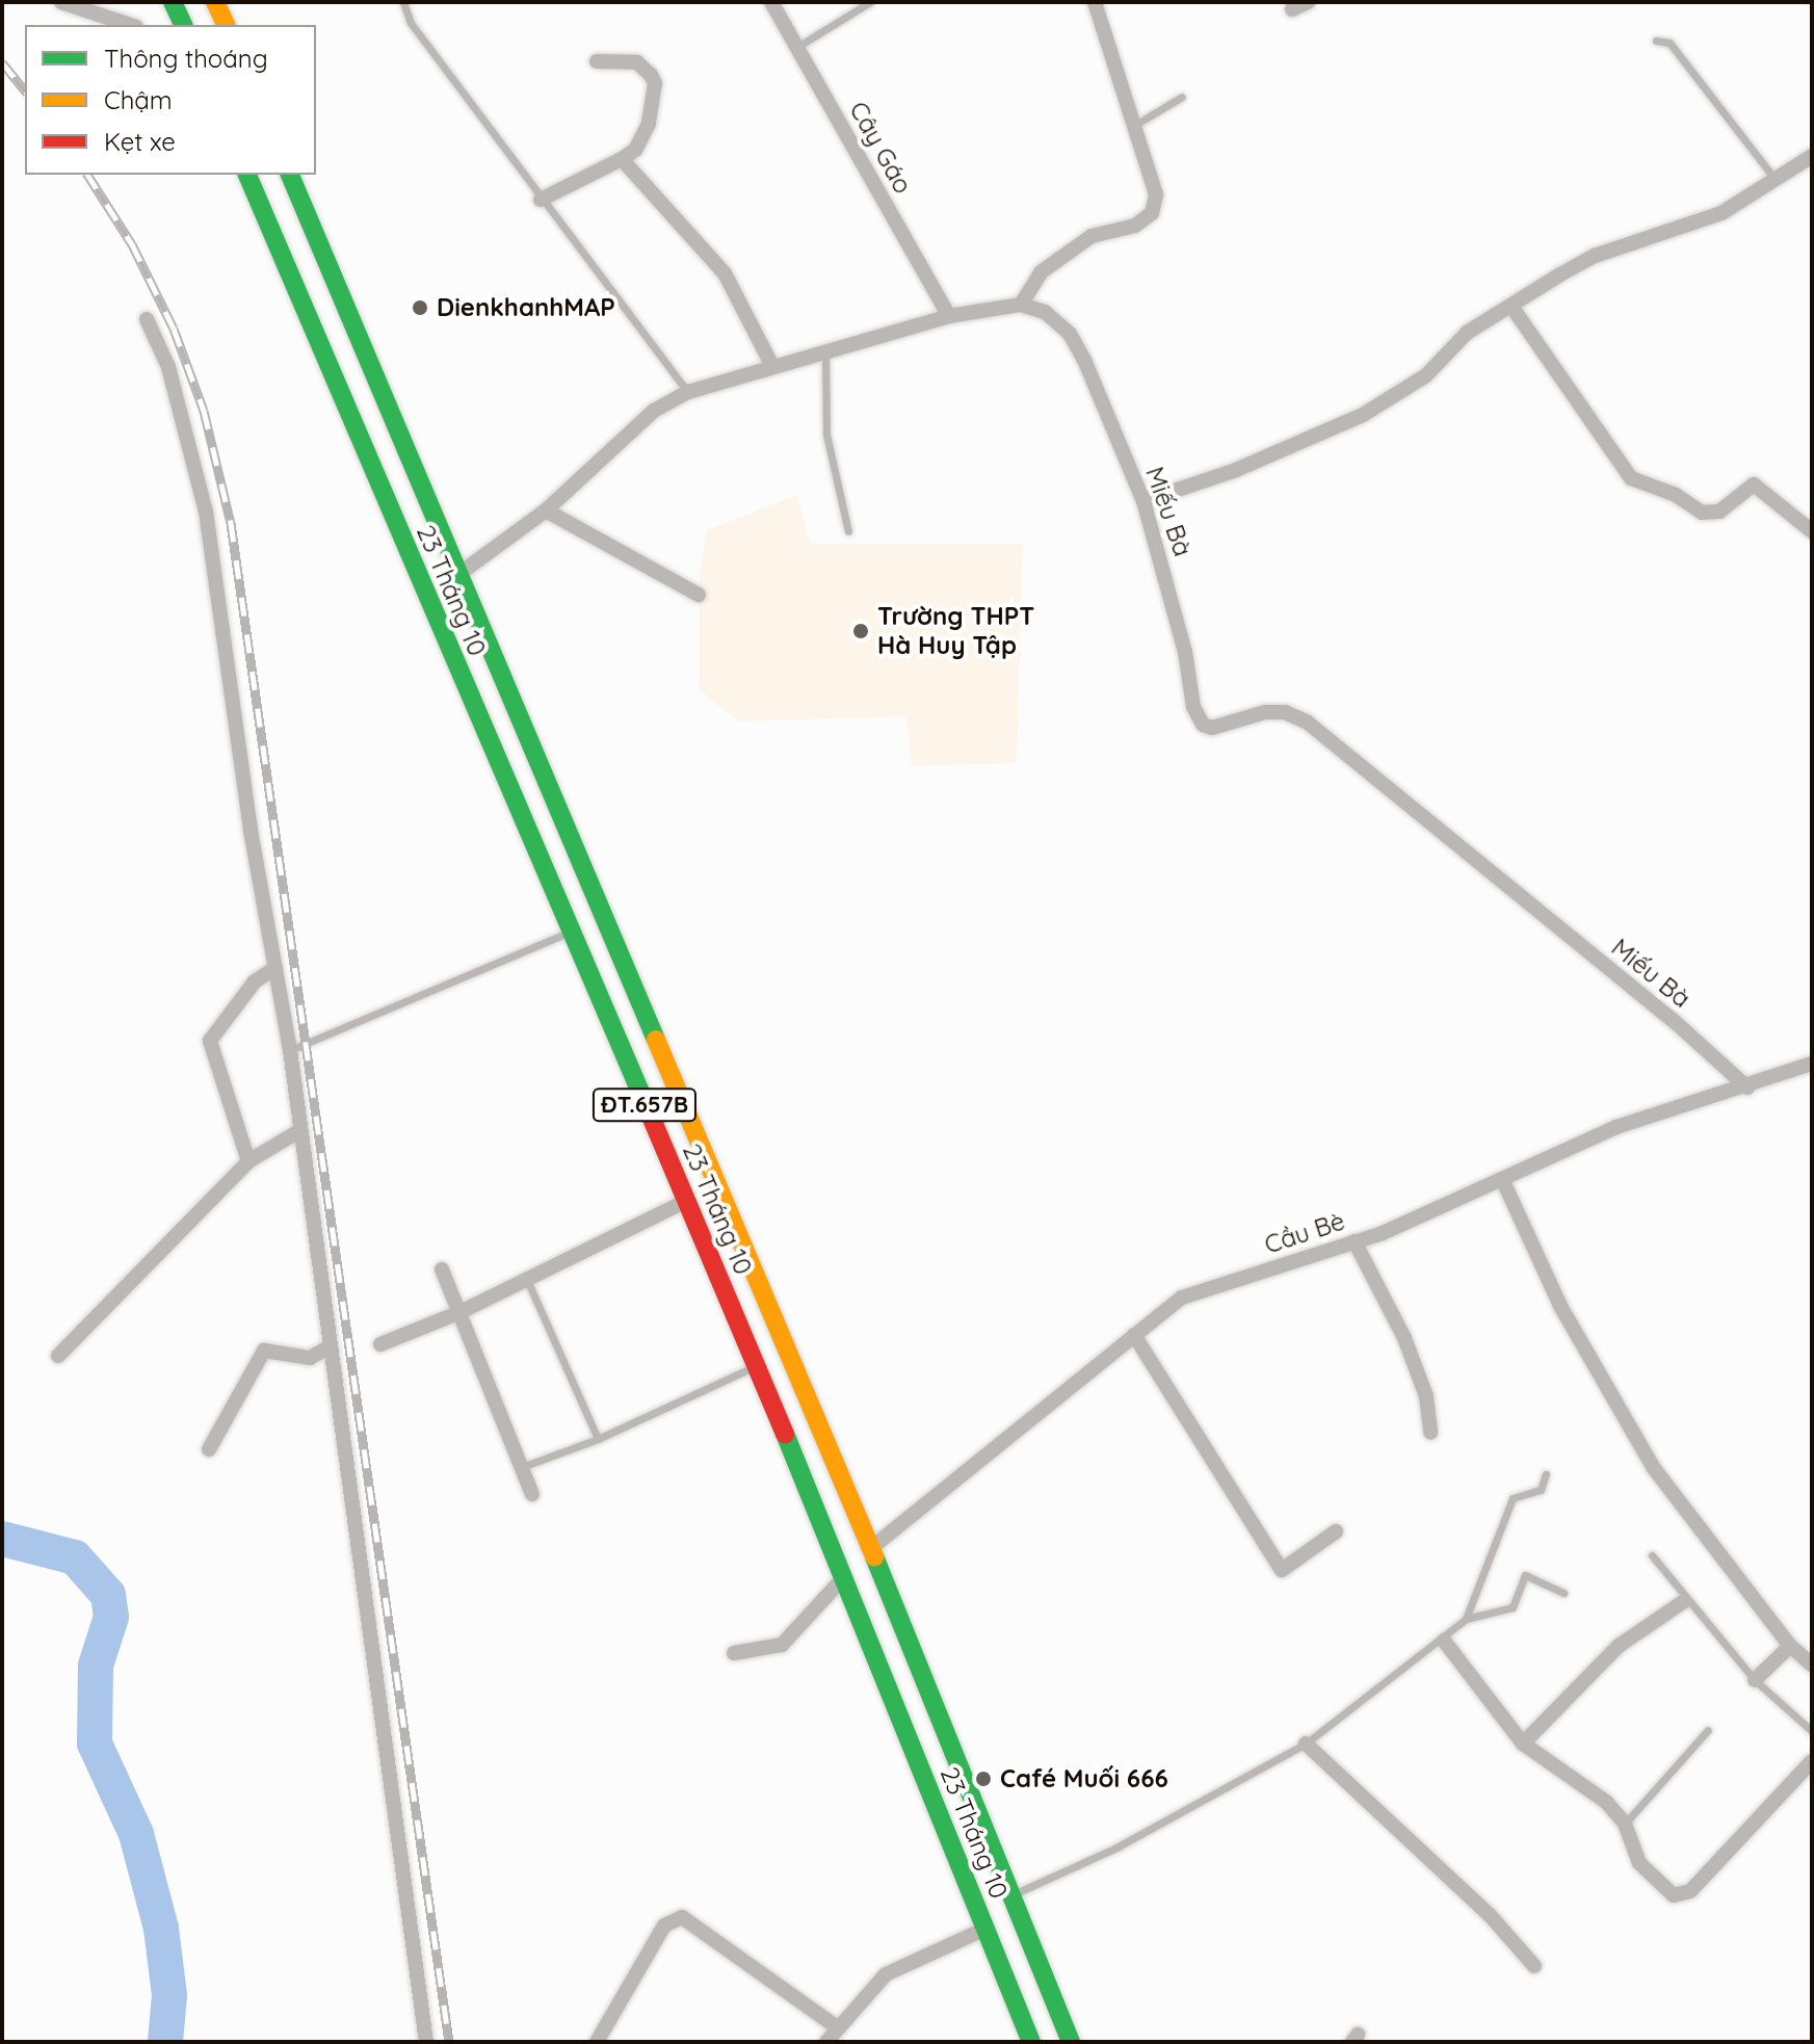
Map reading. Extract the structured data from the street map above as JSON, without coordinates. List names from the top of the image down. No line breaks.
{"streets":{"main road":["23 Tháng 10","ĐT.657B"],"street":["Cây Gáo","Miếu Bà","Cầu Bè"]},"crossings":[["Miếu Bà","Cầu Bè"],["23 Tháng 10","Cầu Bè"]],"places":["DienkhanhMAP","Trường THPT Hà Huy Tập","Café Muối 666"],"legend":["Thông thoáng","Chậm","Kẹt xe"]}
